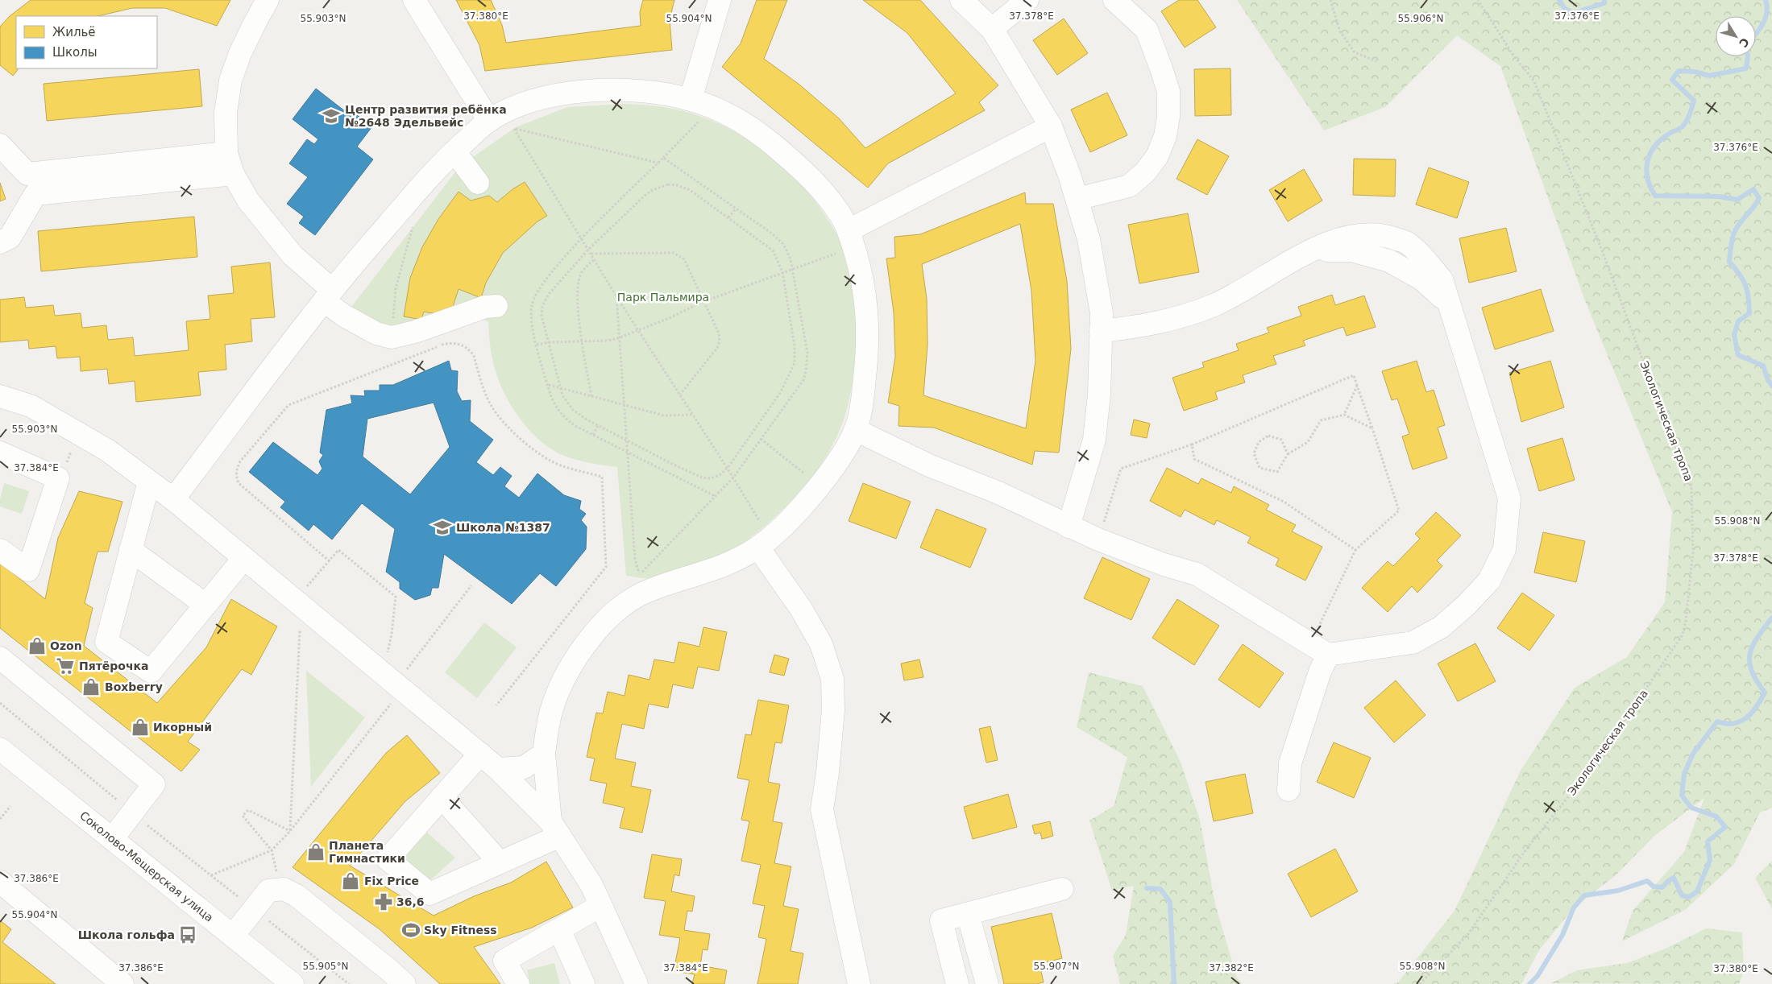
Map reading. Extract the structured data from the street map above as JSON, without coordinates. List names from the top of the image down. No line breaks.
{"streets":{"street":["Соколово-Мещерская улица"],"path":["Экологическая тропа"]},"parks":["Парк Пальмира"],"places":{"school or university":["Центр развития ребёнка №2648 Эдельвейс","Школа №1387"],"shop":["Ozon","Boxberry","Икорный","Планета Гимнастики","Fix Price"],"supermarket":["Пятёрочка"],"pharmacy":["36,6"],"sports":["Sky Fitness"],"bus stop":["Школа гольфа"]},"legend":["Жильё","Школы"],"north":"bottom right","coordinates":["37.380°E","37.378°E","37.376°E","55.903°N","55.904°N","55.906°N","37.384°E","55.908°N","37.386°E","55.905°N","55.907°N","37.382°E"]}
